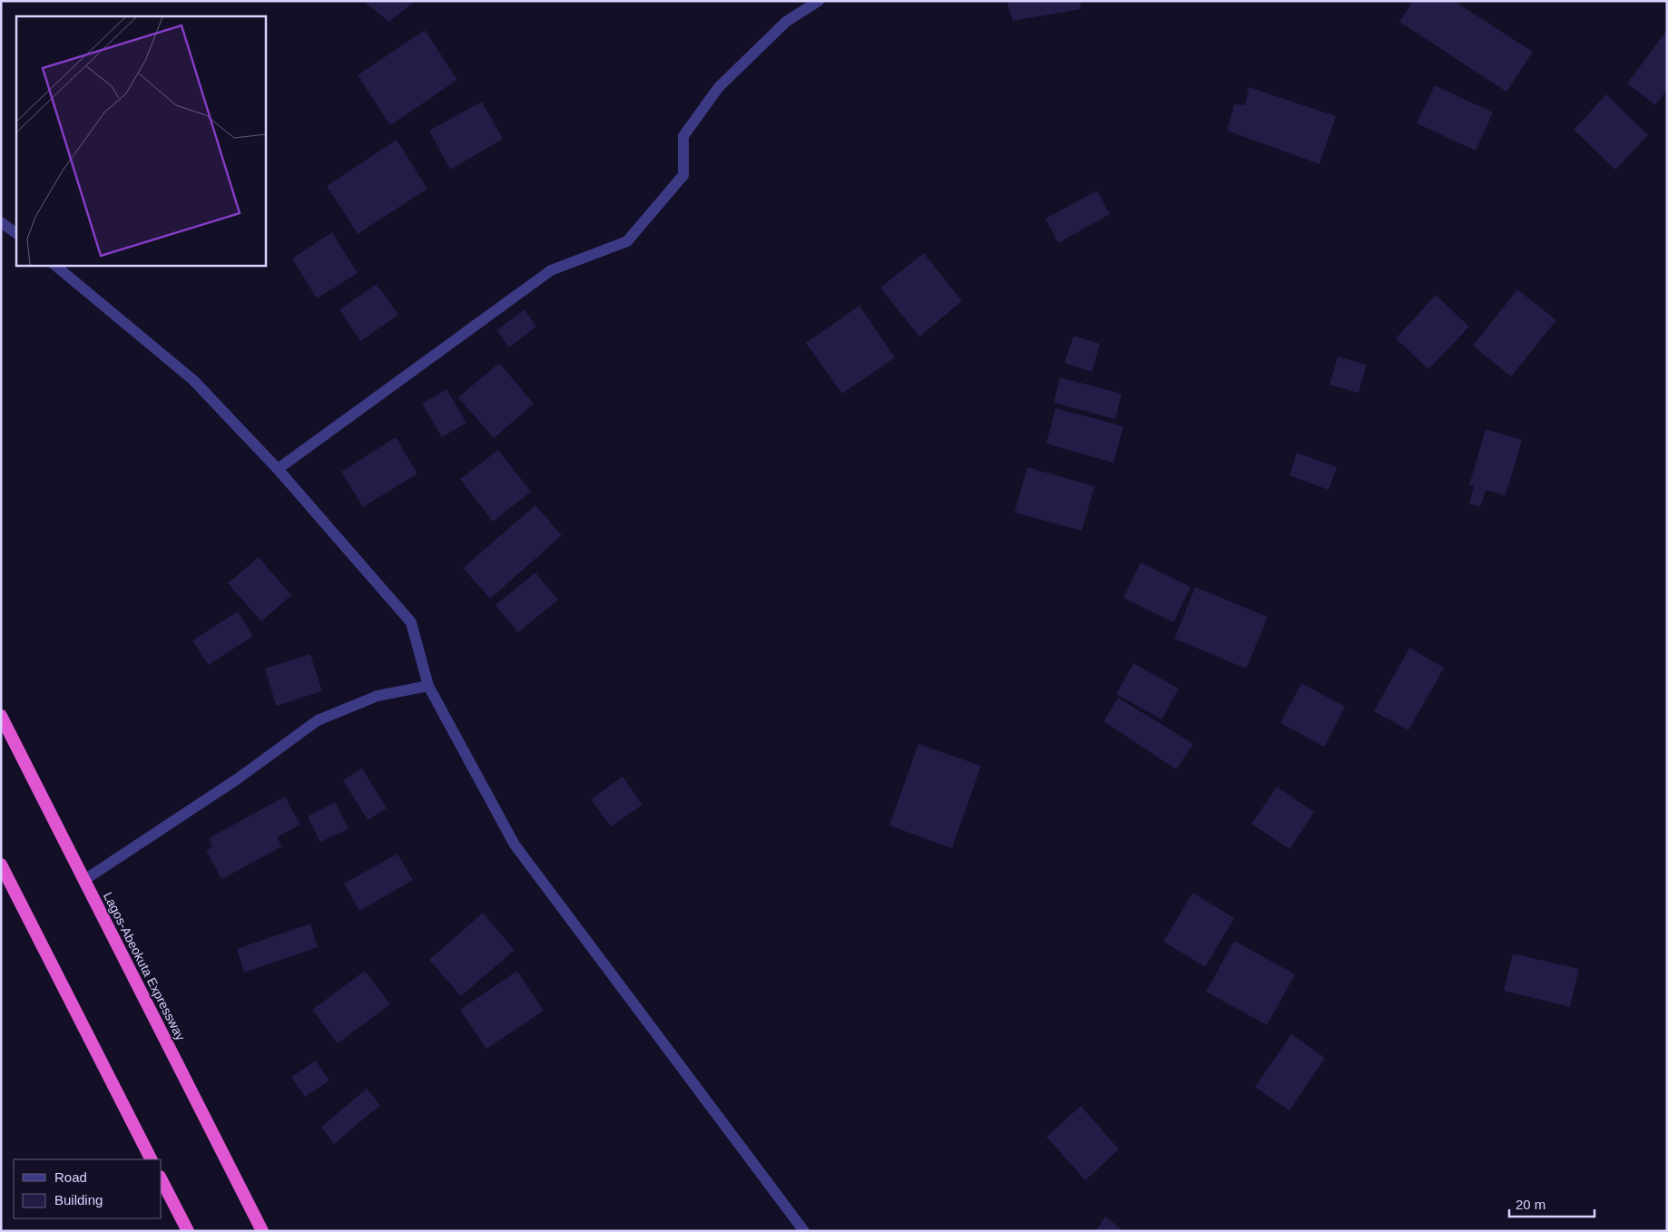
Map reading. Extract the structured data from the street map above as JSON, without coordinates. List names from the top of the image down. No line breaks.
{"streets":{"highway":["Lagos-Abeokuta Expressway"]},"legend":["Road","Building"],"scale_bar":"20 m"}
